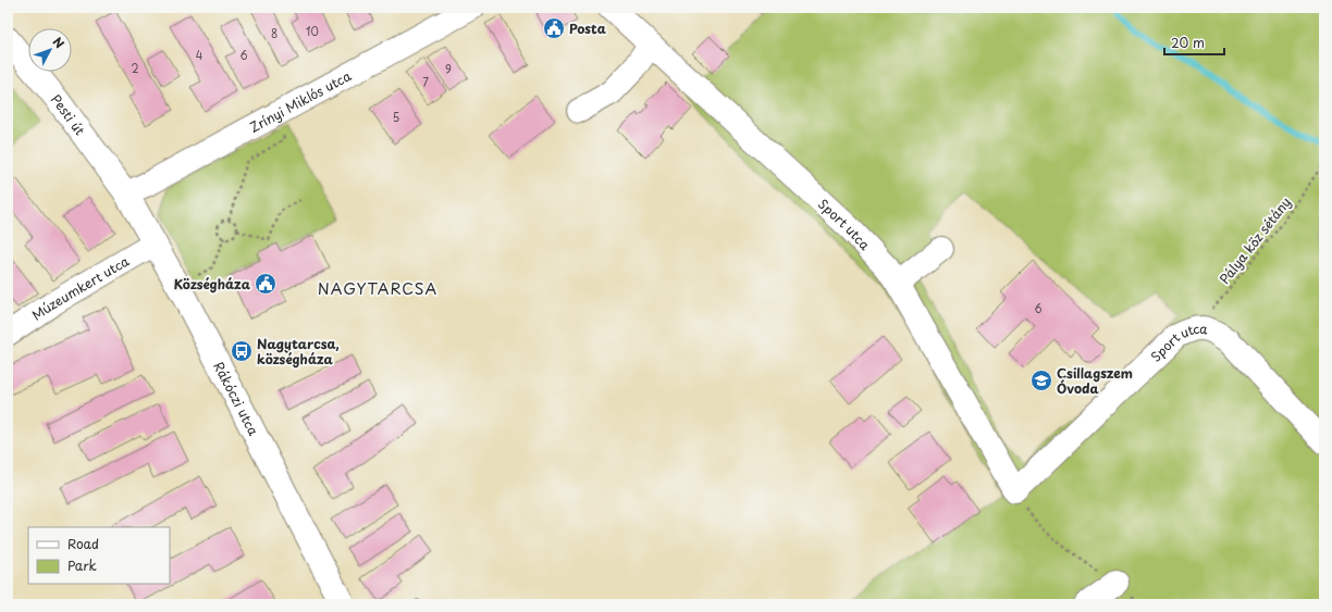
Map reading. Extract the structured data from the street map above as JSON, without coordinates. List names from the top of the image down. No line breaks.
{"streets":{"street":["Zrínyi Miklós utca","Pesti út","Sport utca","Múzeumkert utca","Rákóczi utca"],"path":["Pálya köz sétány"]},"crossings":[["Zrínyi Miklós utca","Pesti út"],["Zrínyi Miklós utca","Rákóczi utca"],["Pesti út","Rákóczi utca"],["Sport utca","Pálya köz sétány"],["Múzeumkert utca","Rákóczi utca"]],"districts":["NAGYTARCSA"],"places":{"public building":["Posta","Községháza"],"bus stop":["Nagytarcsa, községháza"],"school or university":["Csillagszem Óvoda"]},"house_numbers":["10","8","4","6","2","9","7","5","6"],"legend":["Road","Park"],"scale_bar":"20 m","north":"top right"}
